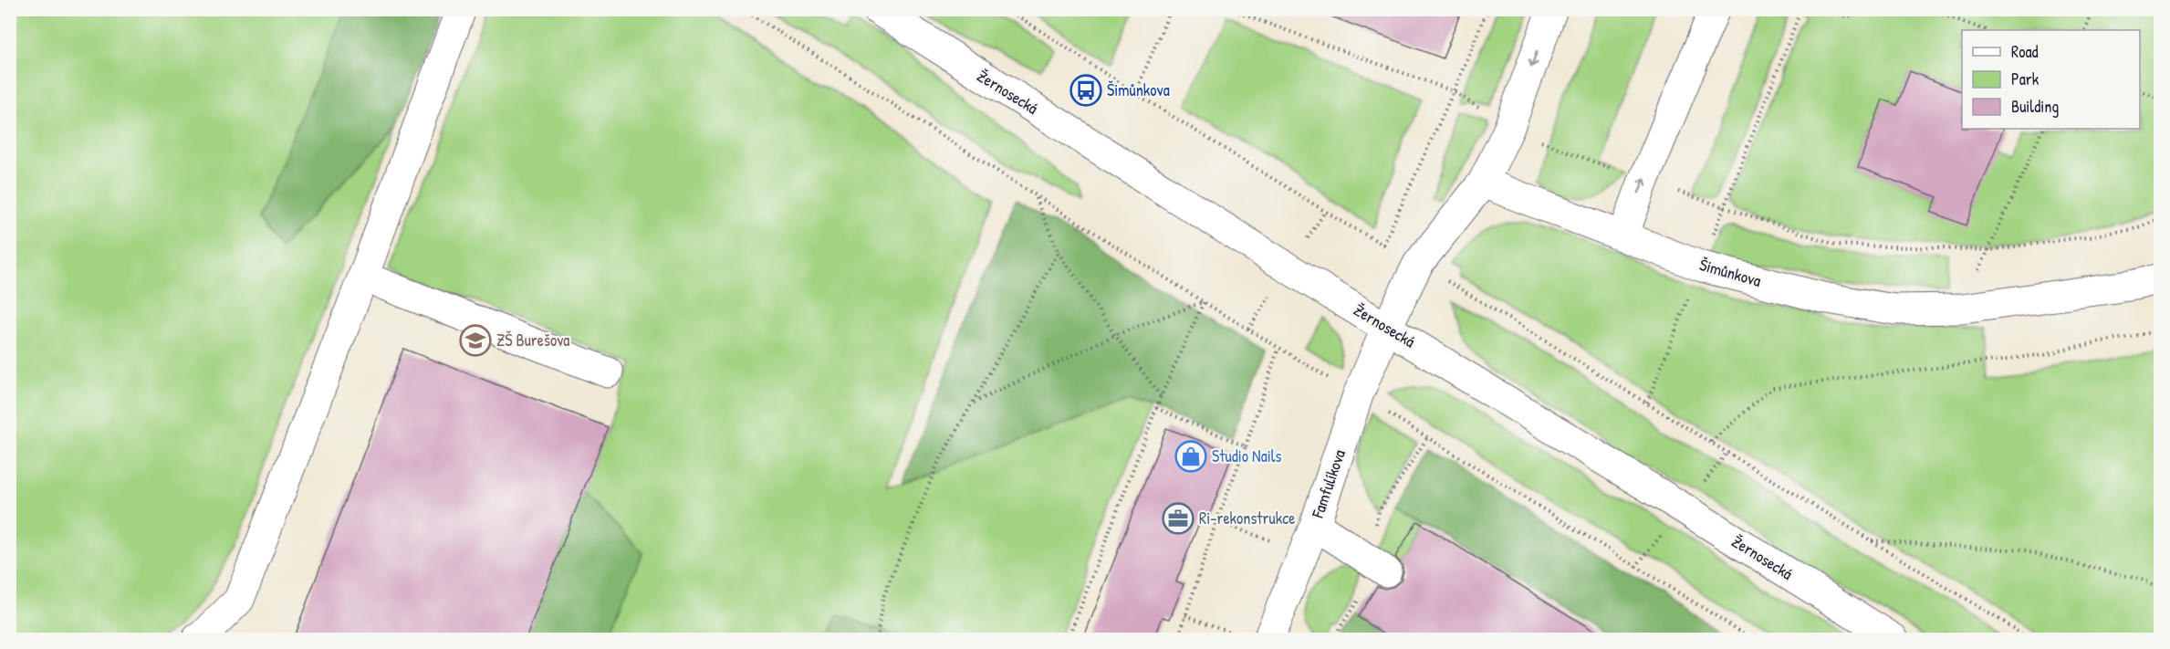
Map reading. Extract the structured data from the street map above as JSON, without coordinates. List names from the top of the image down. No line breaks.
{"streets":{"street":["Žernosecká","Šimůnkova","Famfulíkova"]},"crossings":[["Žernosecká","Famfulíkova"]],"places":{"bus stop":["Šimůnkova"],"school or university":["ZŠ Burešova"],"shop":["Studio Nails"],"office":["Ri-rekonstrukce"]},"legend":["Road","Park","Building"]}
